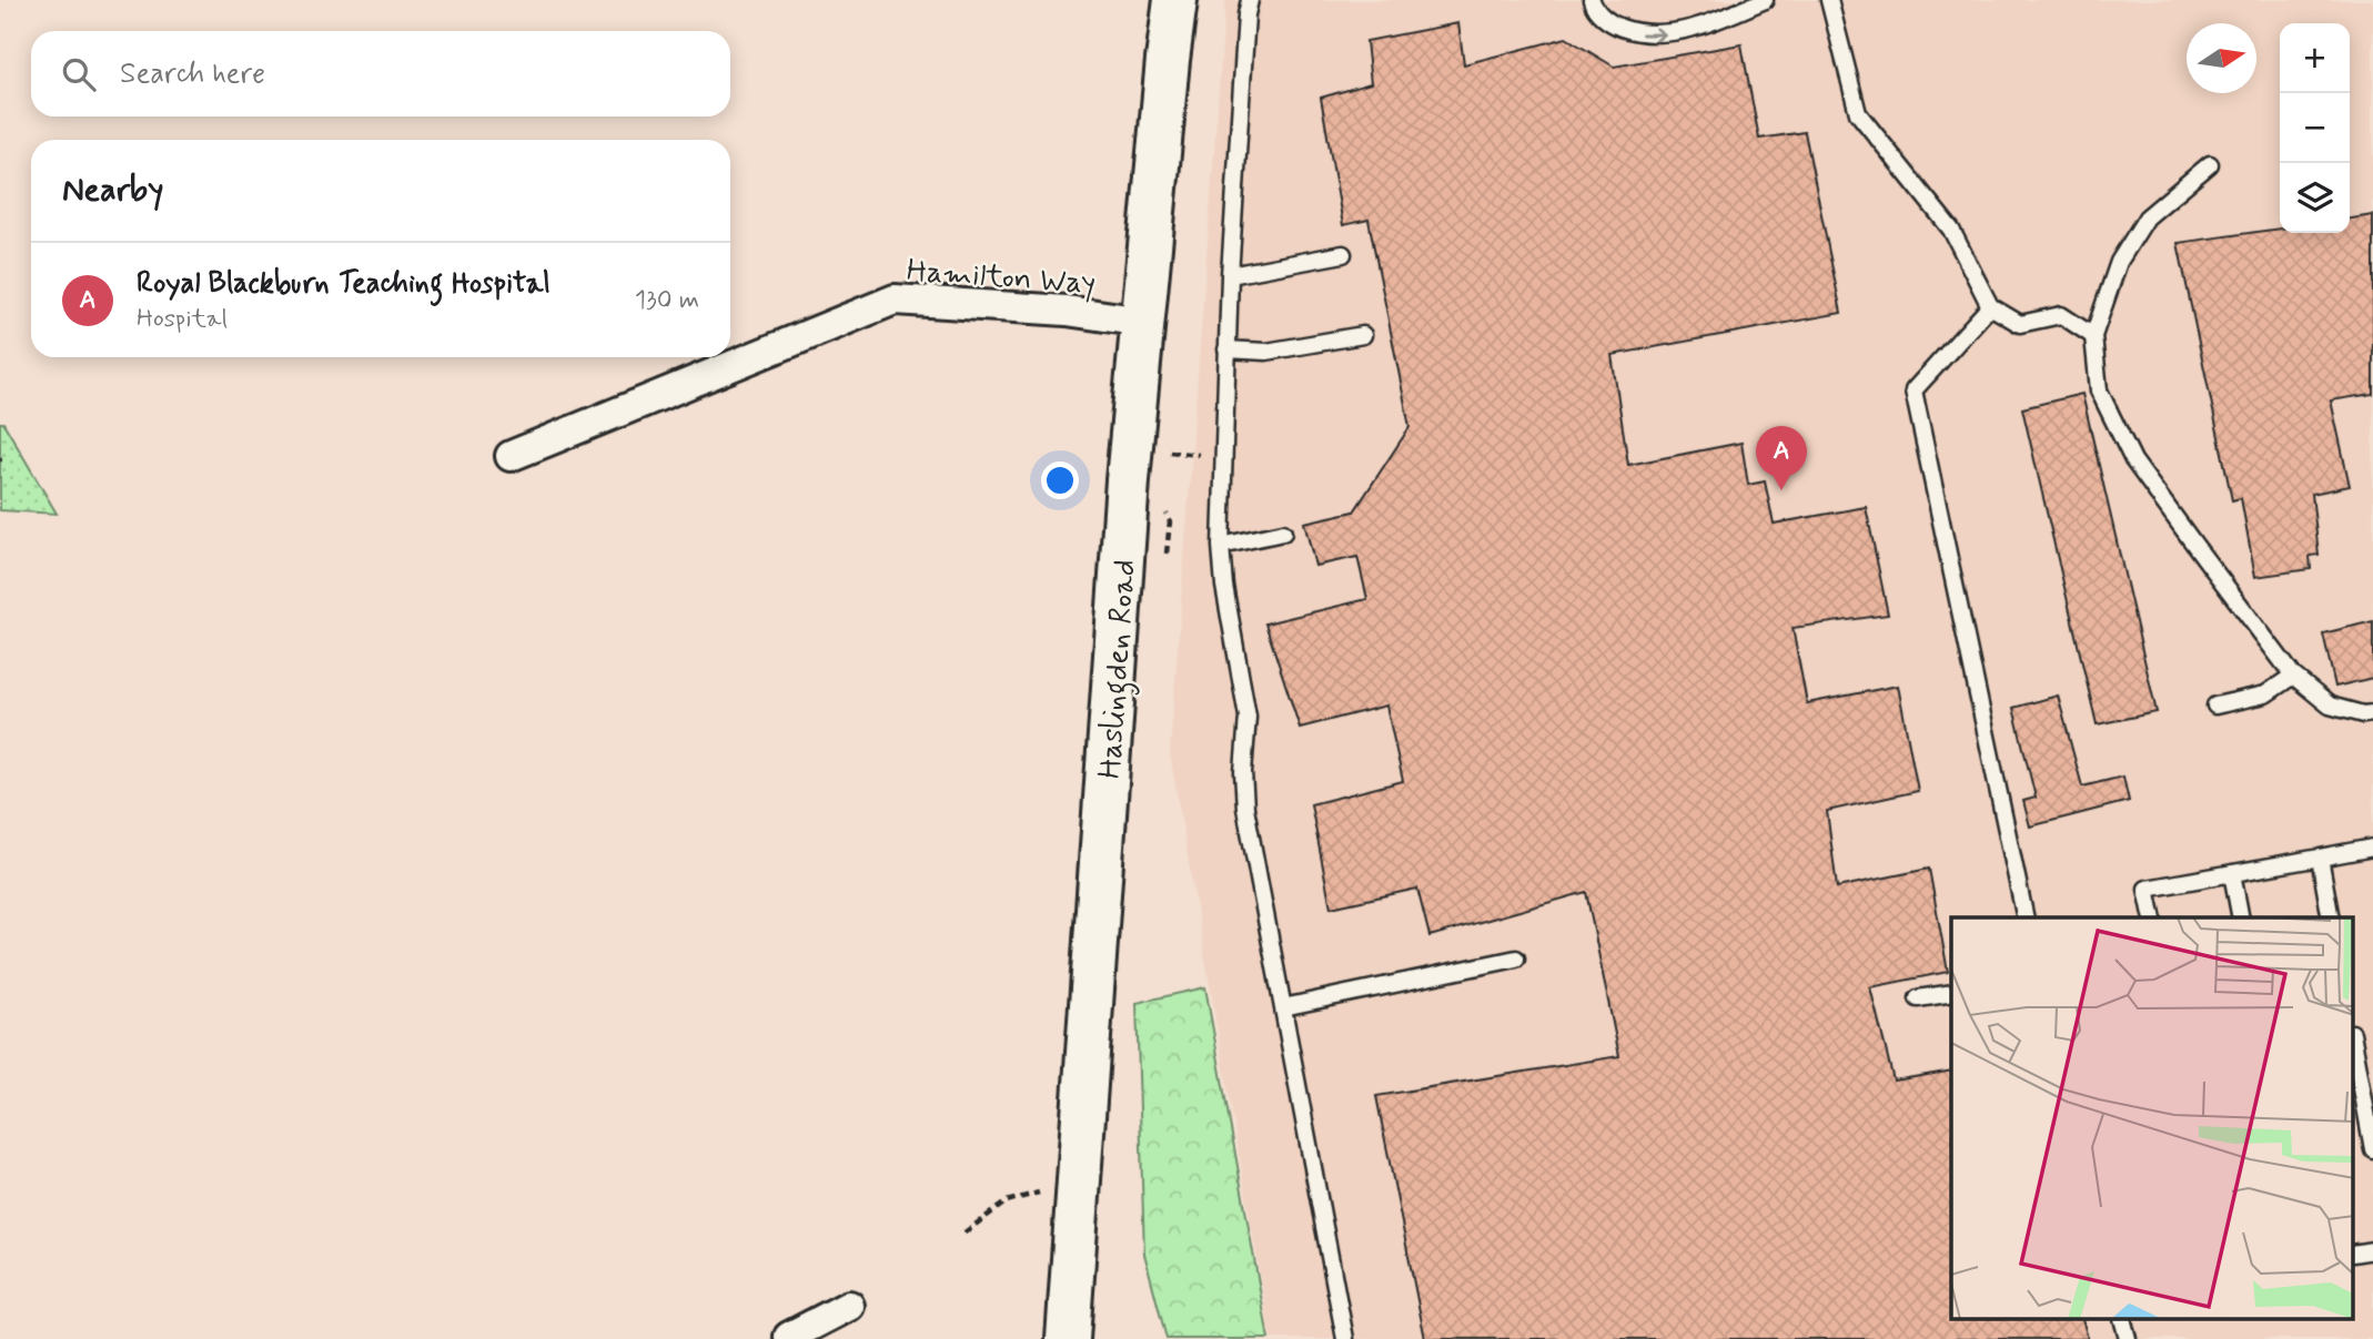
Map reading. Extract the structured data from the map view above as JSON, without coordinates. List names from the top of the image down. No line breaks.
{"streets":{"highway":["Haslingden Road"],"street":["Hamilton Way"]},"crossings":[["Hamilton Way","Haslingden Road"]],"north":"right","page":{"map_buttons":["+","−"],"search":"Search here","heading":"Nearby","list":[{"mark":"A","name":"Royal Blackburn Teaching Hospital","note":"Hospital","value":"130 m"}],"pins":"A"}}
